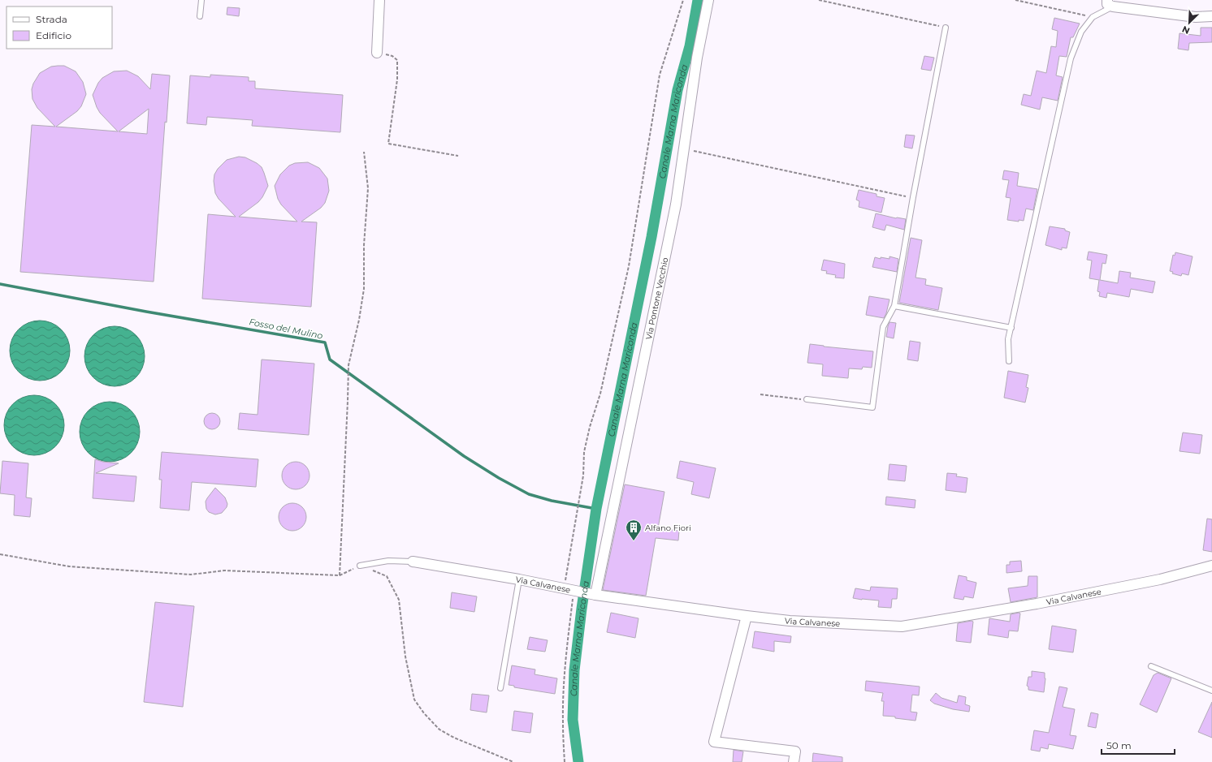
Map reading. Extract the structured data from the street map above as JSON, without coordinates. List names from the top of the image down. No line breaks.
{"streets":{"street":["Via Pontone Vecchio","Via Calvanese"]},"crossings":[["Via Pontone Vecchio","Via Calvanese"]],"water":["Canale Marna Mariconda","Fosso del Mulino"],"places":{"building":["Alfano Fiori"]},"legend":["Strada","Edificio"],"scale_bar":"50 m","north":"bottom left"}
